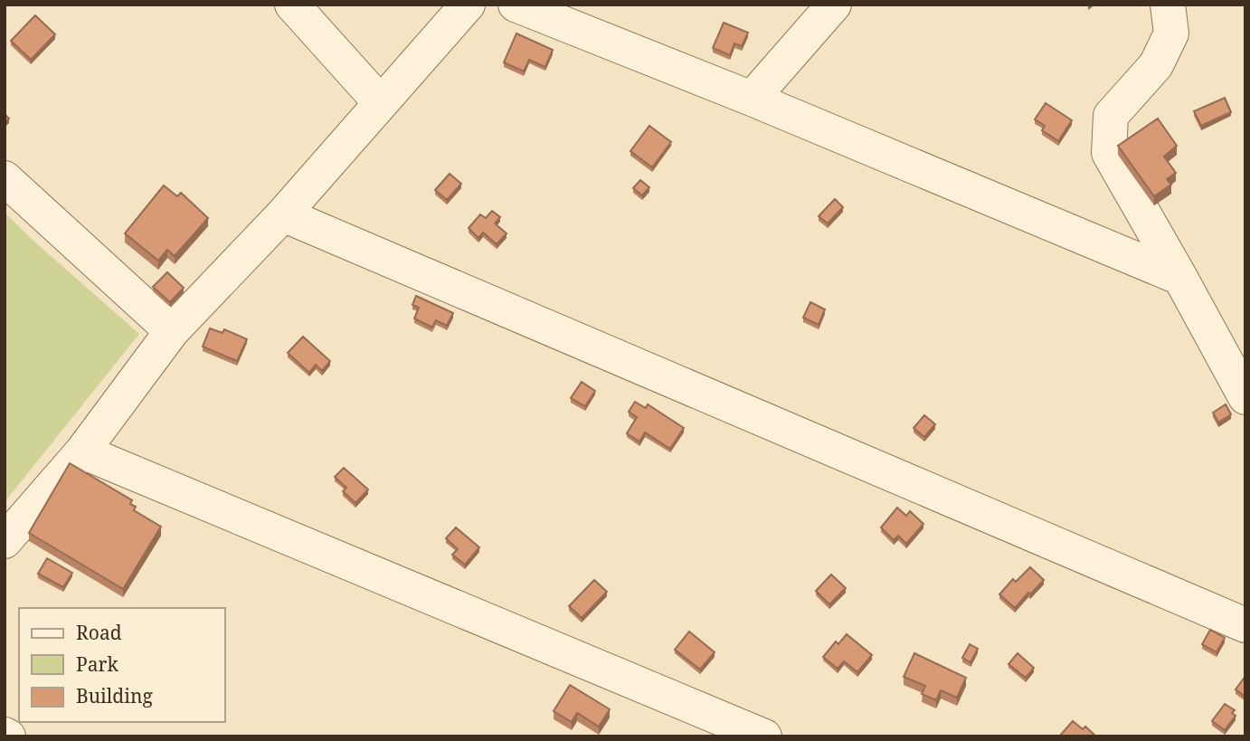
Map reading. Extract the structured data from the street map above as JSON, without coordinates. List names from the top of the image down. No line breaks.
{"legend":["Road","Park","Building"]}
